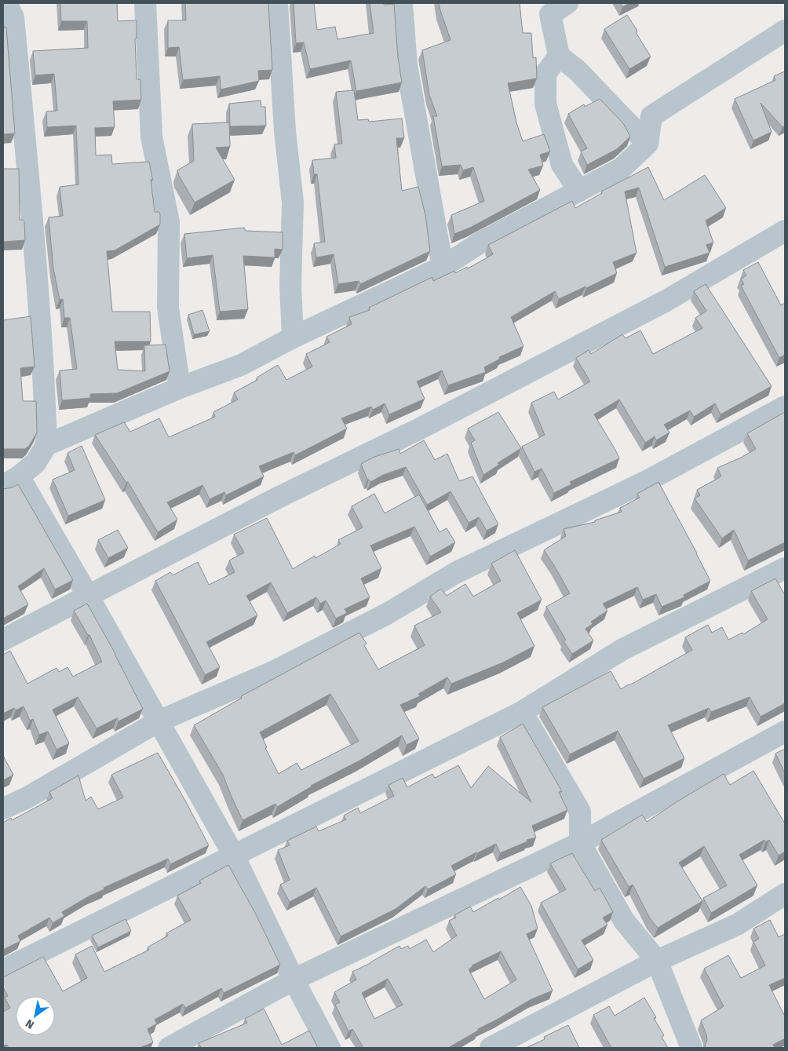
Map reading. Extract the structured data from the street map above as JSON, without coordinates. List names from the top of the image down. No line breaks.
{"north":"bottom left"}
